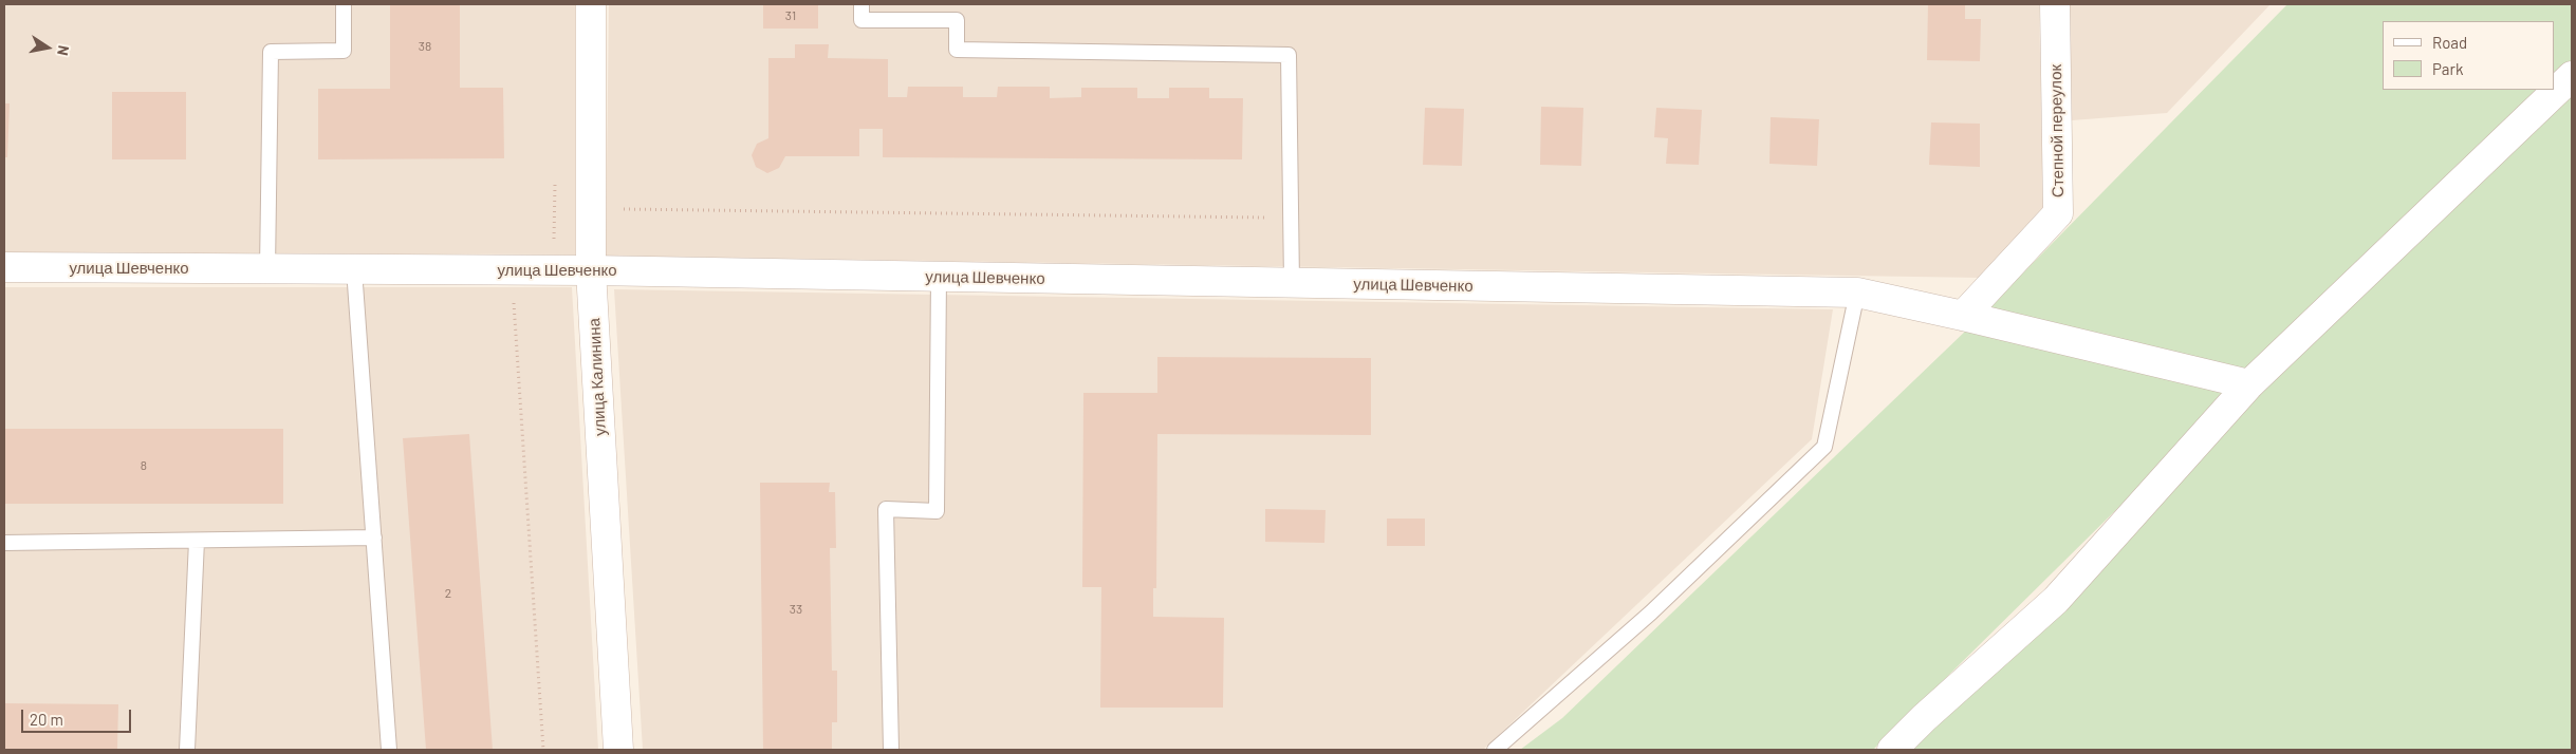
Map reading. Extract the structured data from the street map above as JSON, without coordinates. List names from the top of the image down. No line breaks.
{"streets":{"street":["Степной переулок","улица Шевченко","улица Калинина"]},"crossings":[["Степной переулок","улица Шевченко"],["улица Шевченко","улица Калинина"]],"house_numbers":["31","38","8","2","33"],"legend":["Road","Park"],"scale_bar":"20 m","north":"right"}
